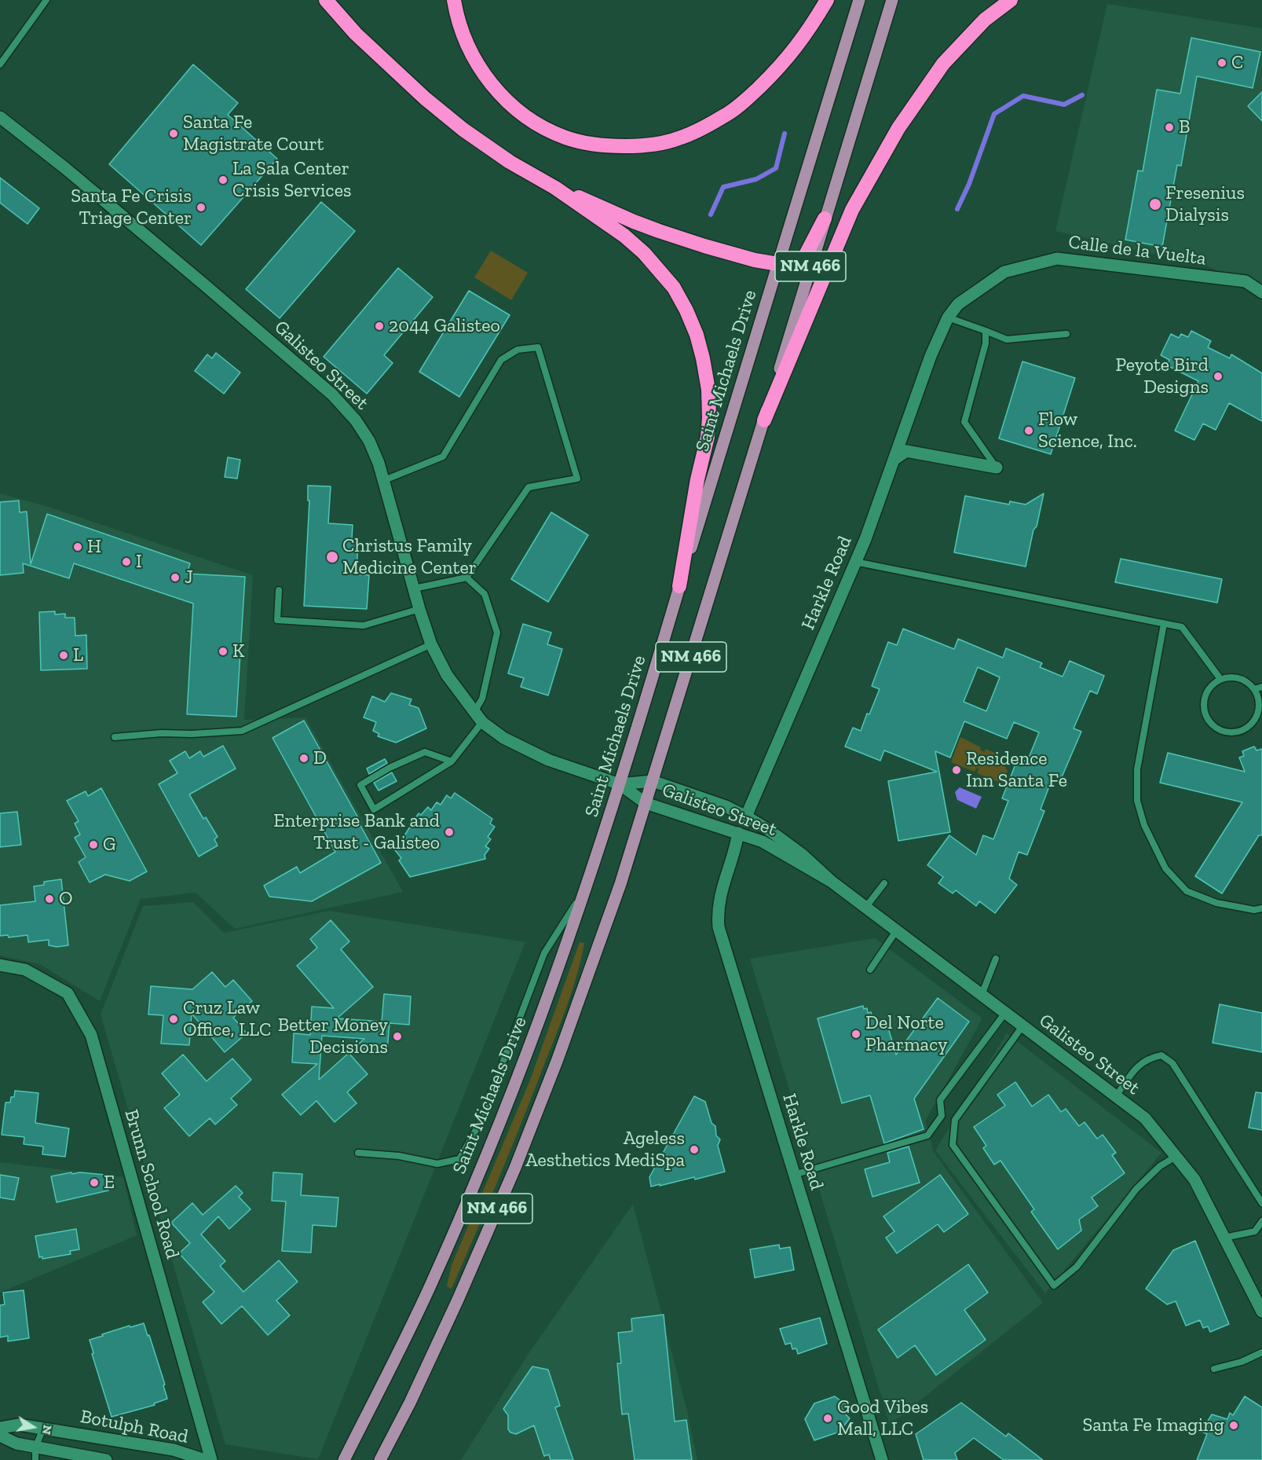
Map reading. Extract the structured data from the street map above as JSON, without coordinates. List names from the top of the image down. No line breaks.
{"streets":{"main road":["NM 466","Saint Michaels Drive"],"street":["Calle de la Vuelta","Galisteo Street","Harkle Road","Brunn School Road","Botulph Road"]},"crossings":[["Calle de la Vuelta","Harkle Road"],["NM 466","Galisteo Street"],["Galisteo Street","Saint Michaels Drive"],["Galisteo Street","Harkle Road"]],"places":["C","B","Santa Fe Magistrate Court","La Sala Center Crisis Services","Fresenius Dialysis","Santa Fe Crisis Triage Center","2044 Galisteo","Peyote Bird Designs","Flow Science, Inc.","H","Christus Family Medicine Center","I","J","K","L","D","Residence Inn Santa Fe","Enterprise Bank and Trust - Galisteo","G","O","Cruz Law Office, LLC","Del Norte Pharmacy","Better Money Decisions","Ageless Aesthetics MediSpa","E","Good Vibes Mall, LLC","Santa Fe Imaging"],"north":"right"}
